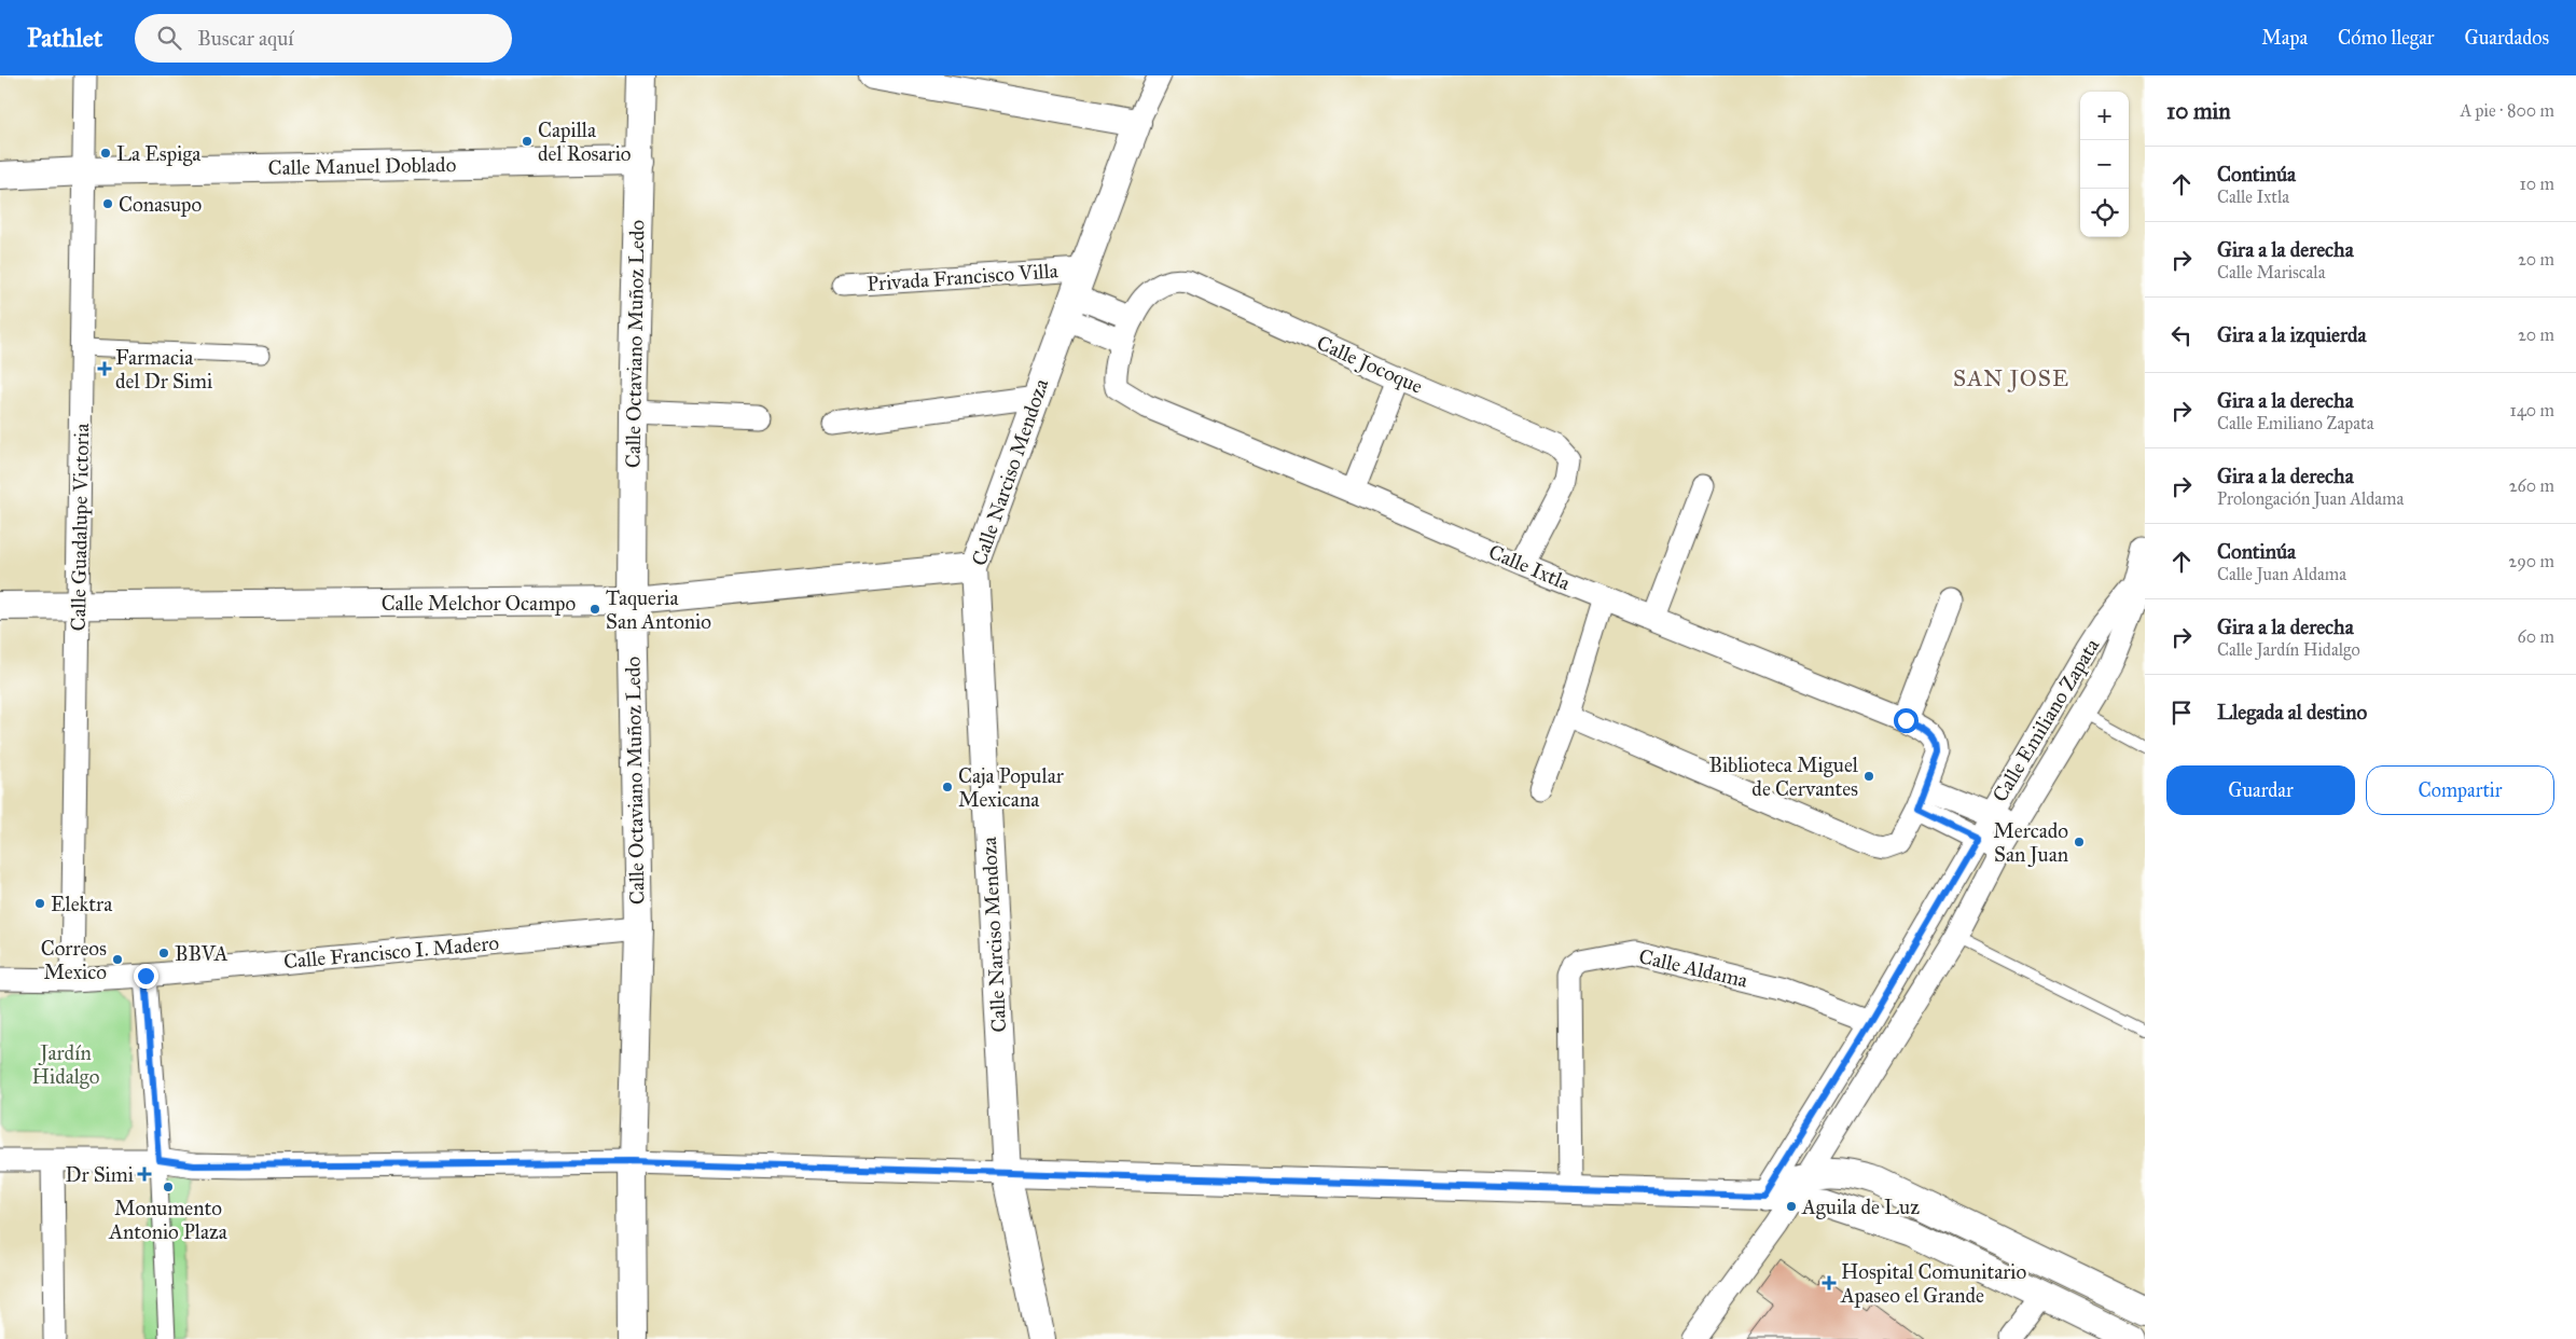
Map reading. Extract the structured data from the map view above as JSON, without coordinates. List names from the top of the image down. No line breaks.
{"streets":{"street":["Calle Manuel Doblado","Privada Francisco Villa","Calle Octaviano Muñoz Ledo","Calle Jocoque","Calle Narciso Mendoza","Calle Guadalupe Victoria","Calle Ixtla","Calle Melchor Ocampo","Calle Emiliano Zapata","Calle Francisco I. Madero","Calle Aldama"]},"crossings":[["Calle Manuel Doblado","Calle Octaviano Muñoz Ledo"],["Calle Manuel Doblado","Calle Guadalupe Victoria"],["Privada Francisco Villa","Calle Narciso Mendoza"],["Calle Octaviano Muñoz Ledo","Calle Melchor Ocampo"],["Calle Octaviano Muñoz Ledo","Calle Francisco I. Madero"],["Calle Jocoque","Calle Ixtla"],["Calle Narciso Mendoza","Calle Melchor Ocampo"],["Calle Guadalupe Victoria","Calle Melchor Ocampo"],["Calle Guadalupe Victoria","Calle Francisco I. Madero"],["Calle Emiliano Zapata","Calle Aldama"]],"districts":["SAN JOSE"],"parks":["Jardín Hidalgo"],"places":{"other":["Capilla del Rosario","La Espiga","Conasupo","Taqueria San Antonio","Biblioteca Miguel de Cervantes","Caja Popular Mexicana","Mercado San Juan","Elektra","BBVA","Correos Mexico","Monumento Antonio Plaza","Aguila de Luz"],"health":["Farmacia del Dr Simi","Dr Simi","Hospital Comunitario Apaseo el Grande"]},"page":{"header":"Pathlet","search":"Buscar aquí","nav":["Mapa","Cómo llegar","Guardados"],"heading":["10 min","A pie · 800 m"],"map_buttons":["+","−"],"list":[["Continúa","Calle Ixtla","10 m"],["Gira a la derecha","Calle Mariscala","20 m"],["Gira a la izquierda","20 m"],["Gira a la derecha","Calle Emiliano Zapata","140 m"],["Gira a la derecha","Prolongación Juan Aldama","260 m"],["Continúa","Calle Juan Aldama","290 m"],["Gira a la derecha","Calle Jardín Hidalgo","60 m"],"Llegada al destino"],"buttons":["Guardar","Compartir"]}}
